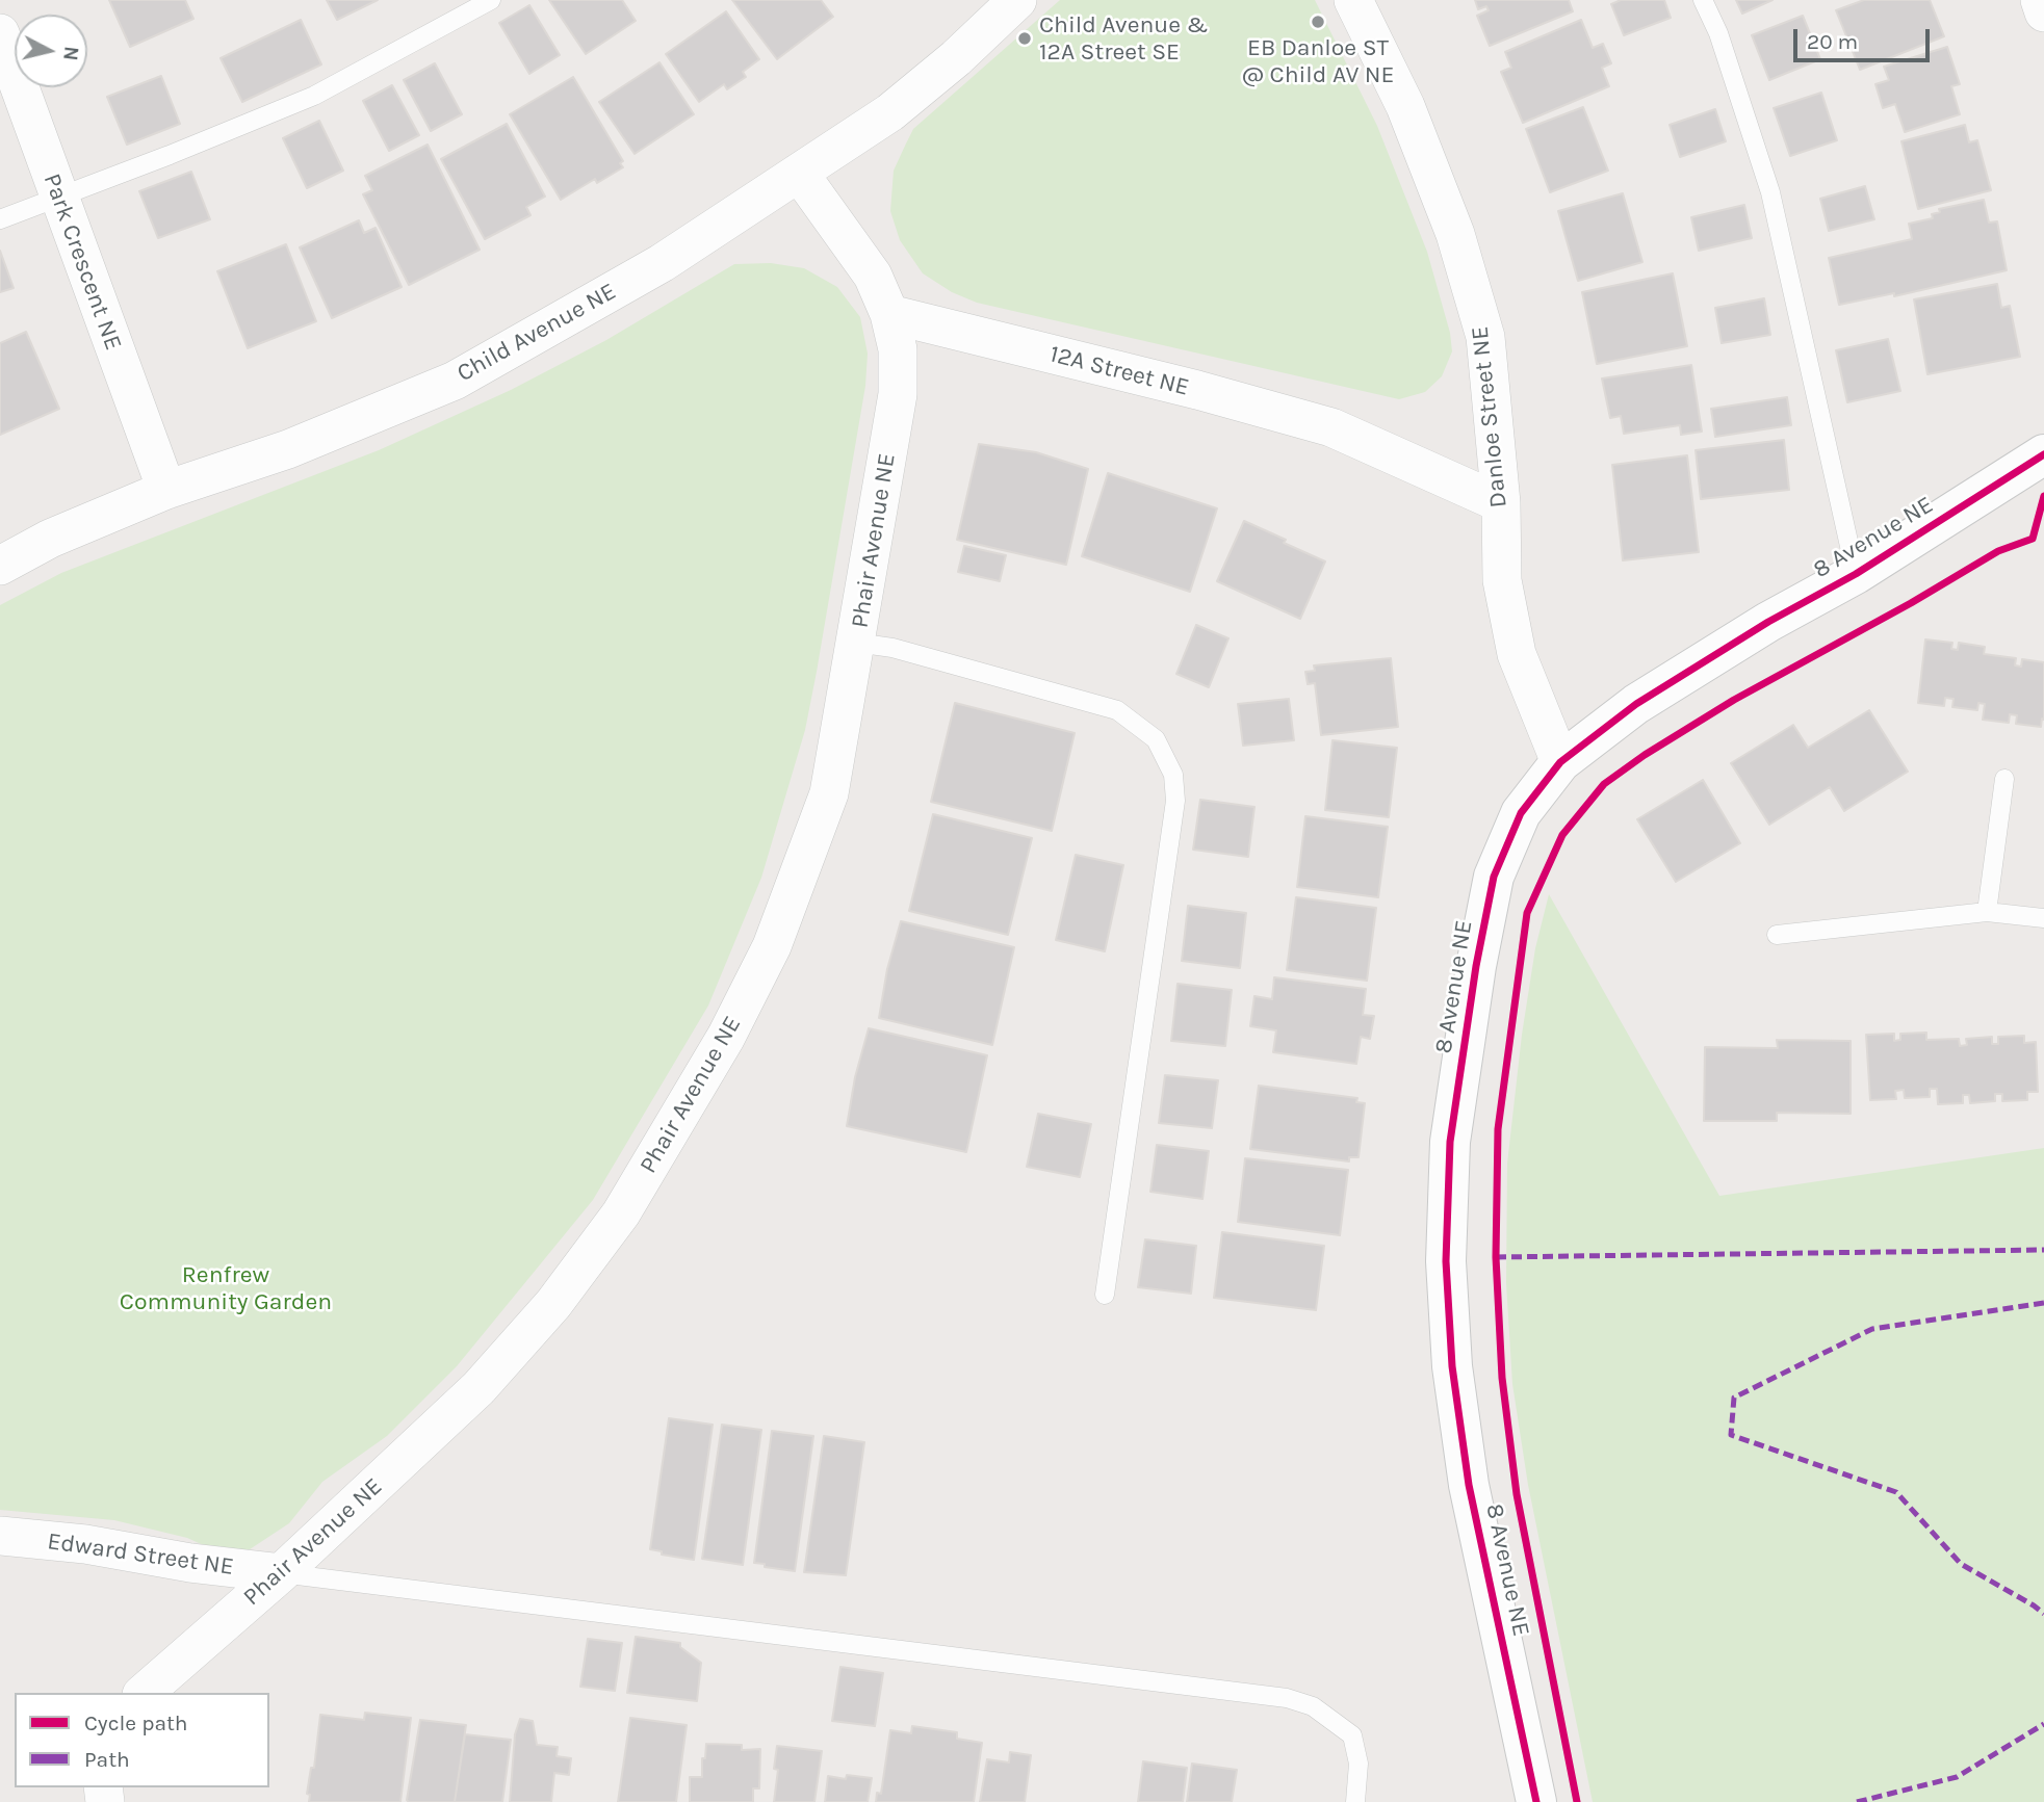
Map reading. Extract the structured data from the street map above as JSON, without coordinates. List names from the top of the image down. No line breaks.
{"streets":{"street":["Park Crescent NE","Child Avenue NE","12A Street NE","Danloe Street NE","8 Avenue NE","Phair Avenue NE","Edward Street NE"]},"crossings":[["Park Crescent NE","Child Avenue NE"],["12A Street NE","Danloe Street NE"],["12A Street NE","Phair Avenue NE"],["Danloe Street NE","8 Avenue NE"],["Phair Avenue NE","Edward Street NE"]],"parks":["Renfrew Community Garden"],"places":["EB Danloe ST @ Child AV NE","Child Avenue & 12A Street SE"],"legend":["Cycle path","Path"],"scale_bar":"20 m","north":"right"}
